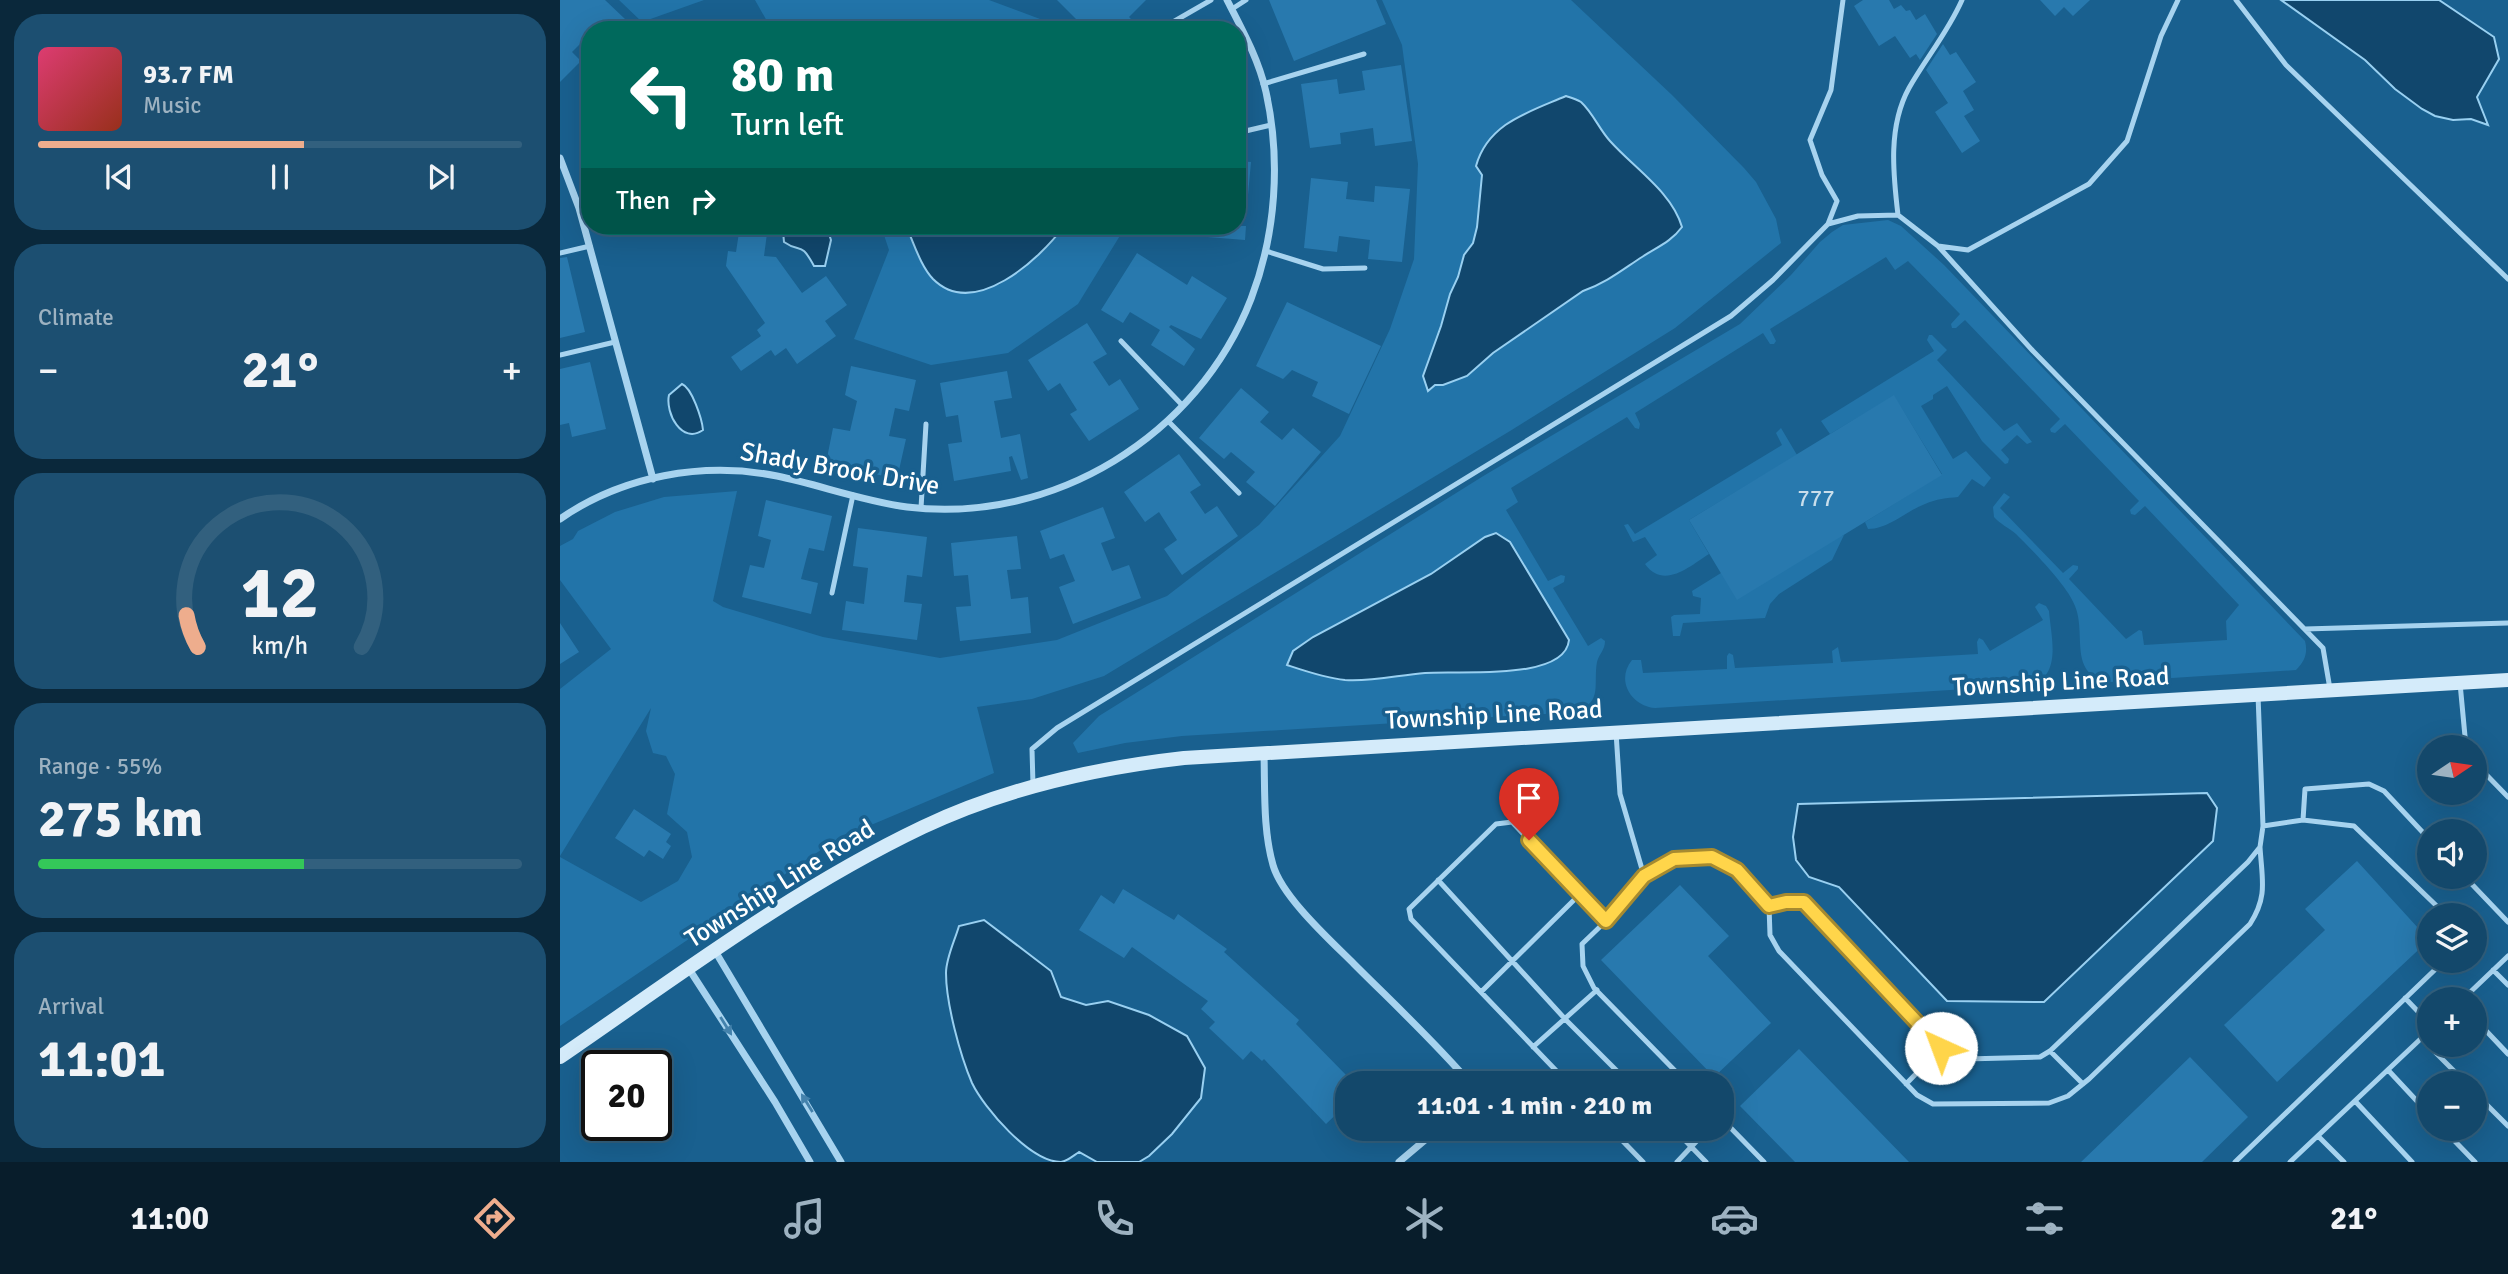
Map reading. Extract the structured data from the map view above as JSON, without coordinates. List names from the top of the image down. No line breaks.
{"streets":{"street":["Shady Brook Drive","Township Line Road"]},"house_numbers":["777"],"north":"right","page":{"turn":["80 m","Turn left"],"song":["93.7 FM","Music"],"then":"Then","tile":["Climate",["Range · 55%","275 km"],["Arrival","11:01"]],"heat":["−","21°","+"],"map_buttons":["+","−"],"limit":"20","trip":"11:01 · 1 min · 210 m","tabs":["11:00","21°"],"gauge":["12","km/h"]}}
